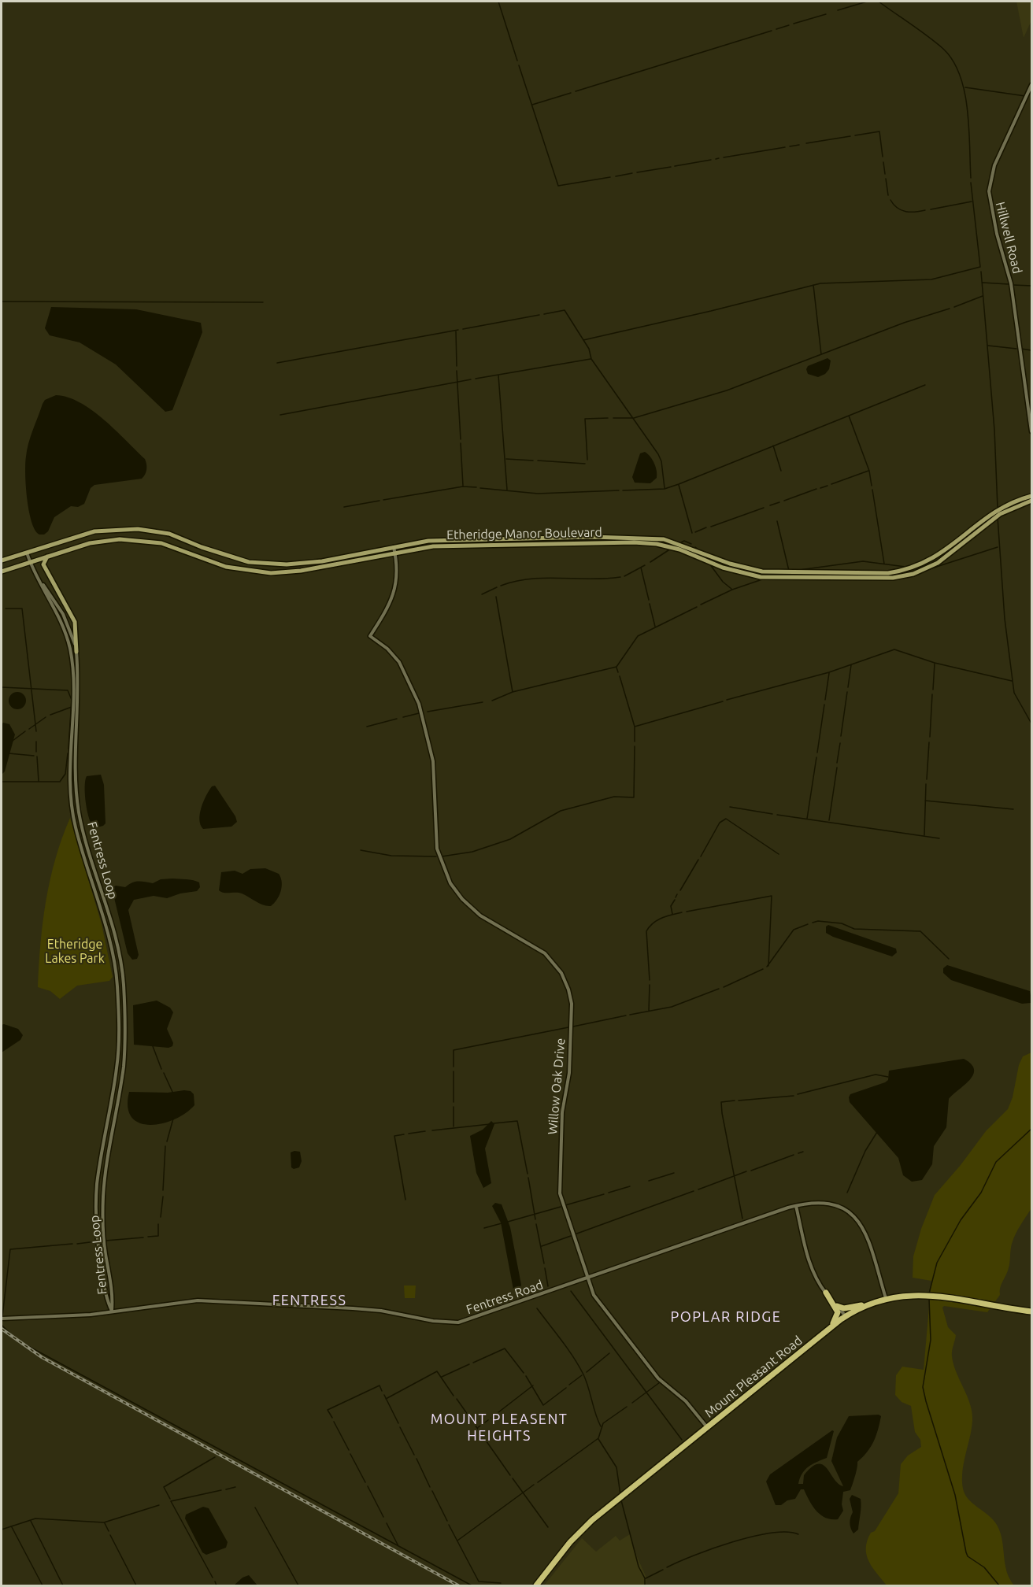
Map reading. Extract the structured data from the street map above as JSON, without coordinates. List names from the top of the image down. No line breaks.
{"streets":{"highway":["Mount Pleasant Road"],"main road":["Etheridge Manor Boulevard"],"street":["Hillwell Road","Fentress Loop","Willow Oak Drive","Fentress Road"]},"crossings":[["Etheridge Manor Boulevard","Fentress Loop"],["Etheridge Manor Boulevard","Willow Oak Drive"],["Fentress Loop","Fentress Road"],["Willow Oak Drive","Fentress Road"],["Willow Oak Drive","Mount Pleasant Road"],["Fentress Road","Mount Pleasant Road"]],"districts":["FENTRESS","POPLAR RIDGE","MOUNT PLEASENT HEIGHTS"],"parks":["Etheridge Lakes Park"]}
